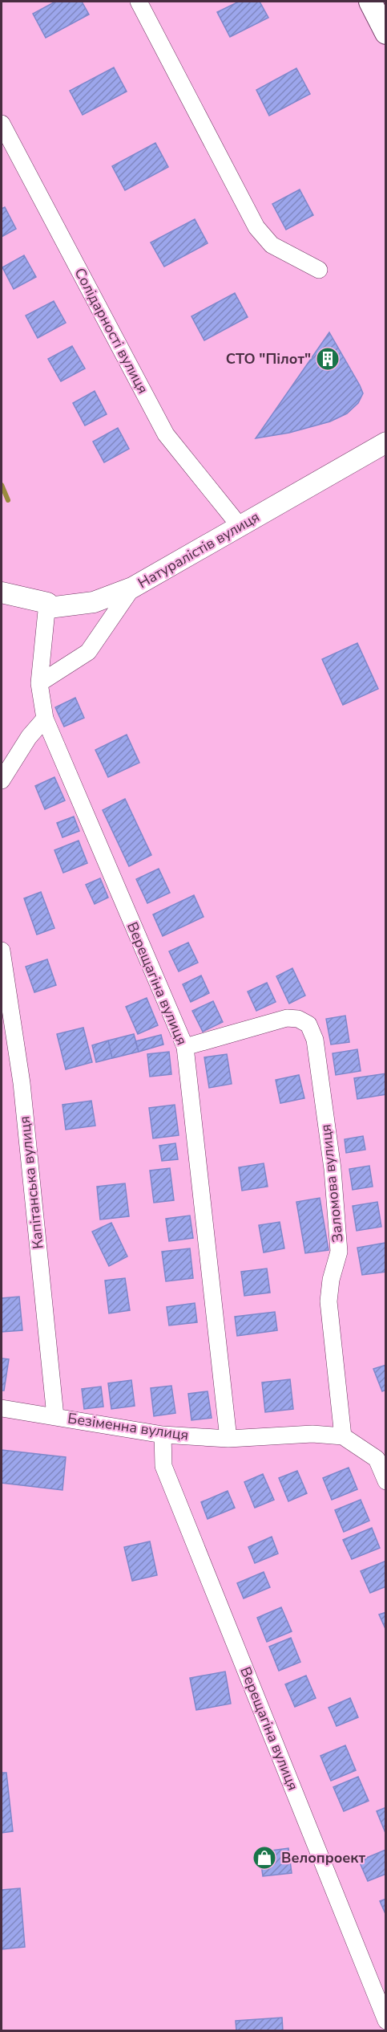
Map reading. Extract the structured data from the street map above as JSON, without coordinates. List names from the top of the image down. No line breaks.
{"streets":{"street":["Солідарності вулиця","Натуралістів вулиця","Верещагіна вулиця","Капітанська вулиця","Заломова вулиця","Безіменна вулиця"]},"crossings":[["Солідарності вулиця","Натуралістів вулиця"],["Натуралістів вулиця","Верещагіна вулиця"],["Верещагіна вулиця","Заломова вулиця"],["Верещагіна вулиця","Безіменна вулиця"],["Капітанська вулиця","Безіменна вулиця"],["Заломова вулиця","Безіменна вулиця"]],"places":{"building":["СТО \"Пілот\""],"shop":["Велопроект"]}}
